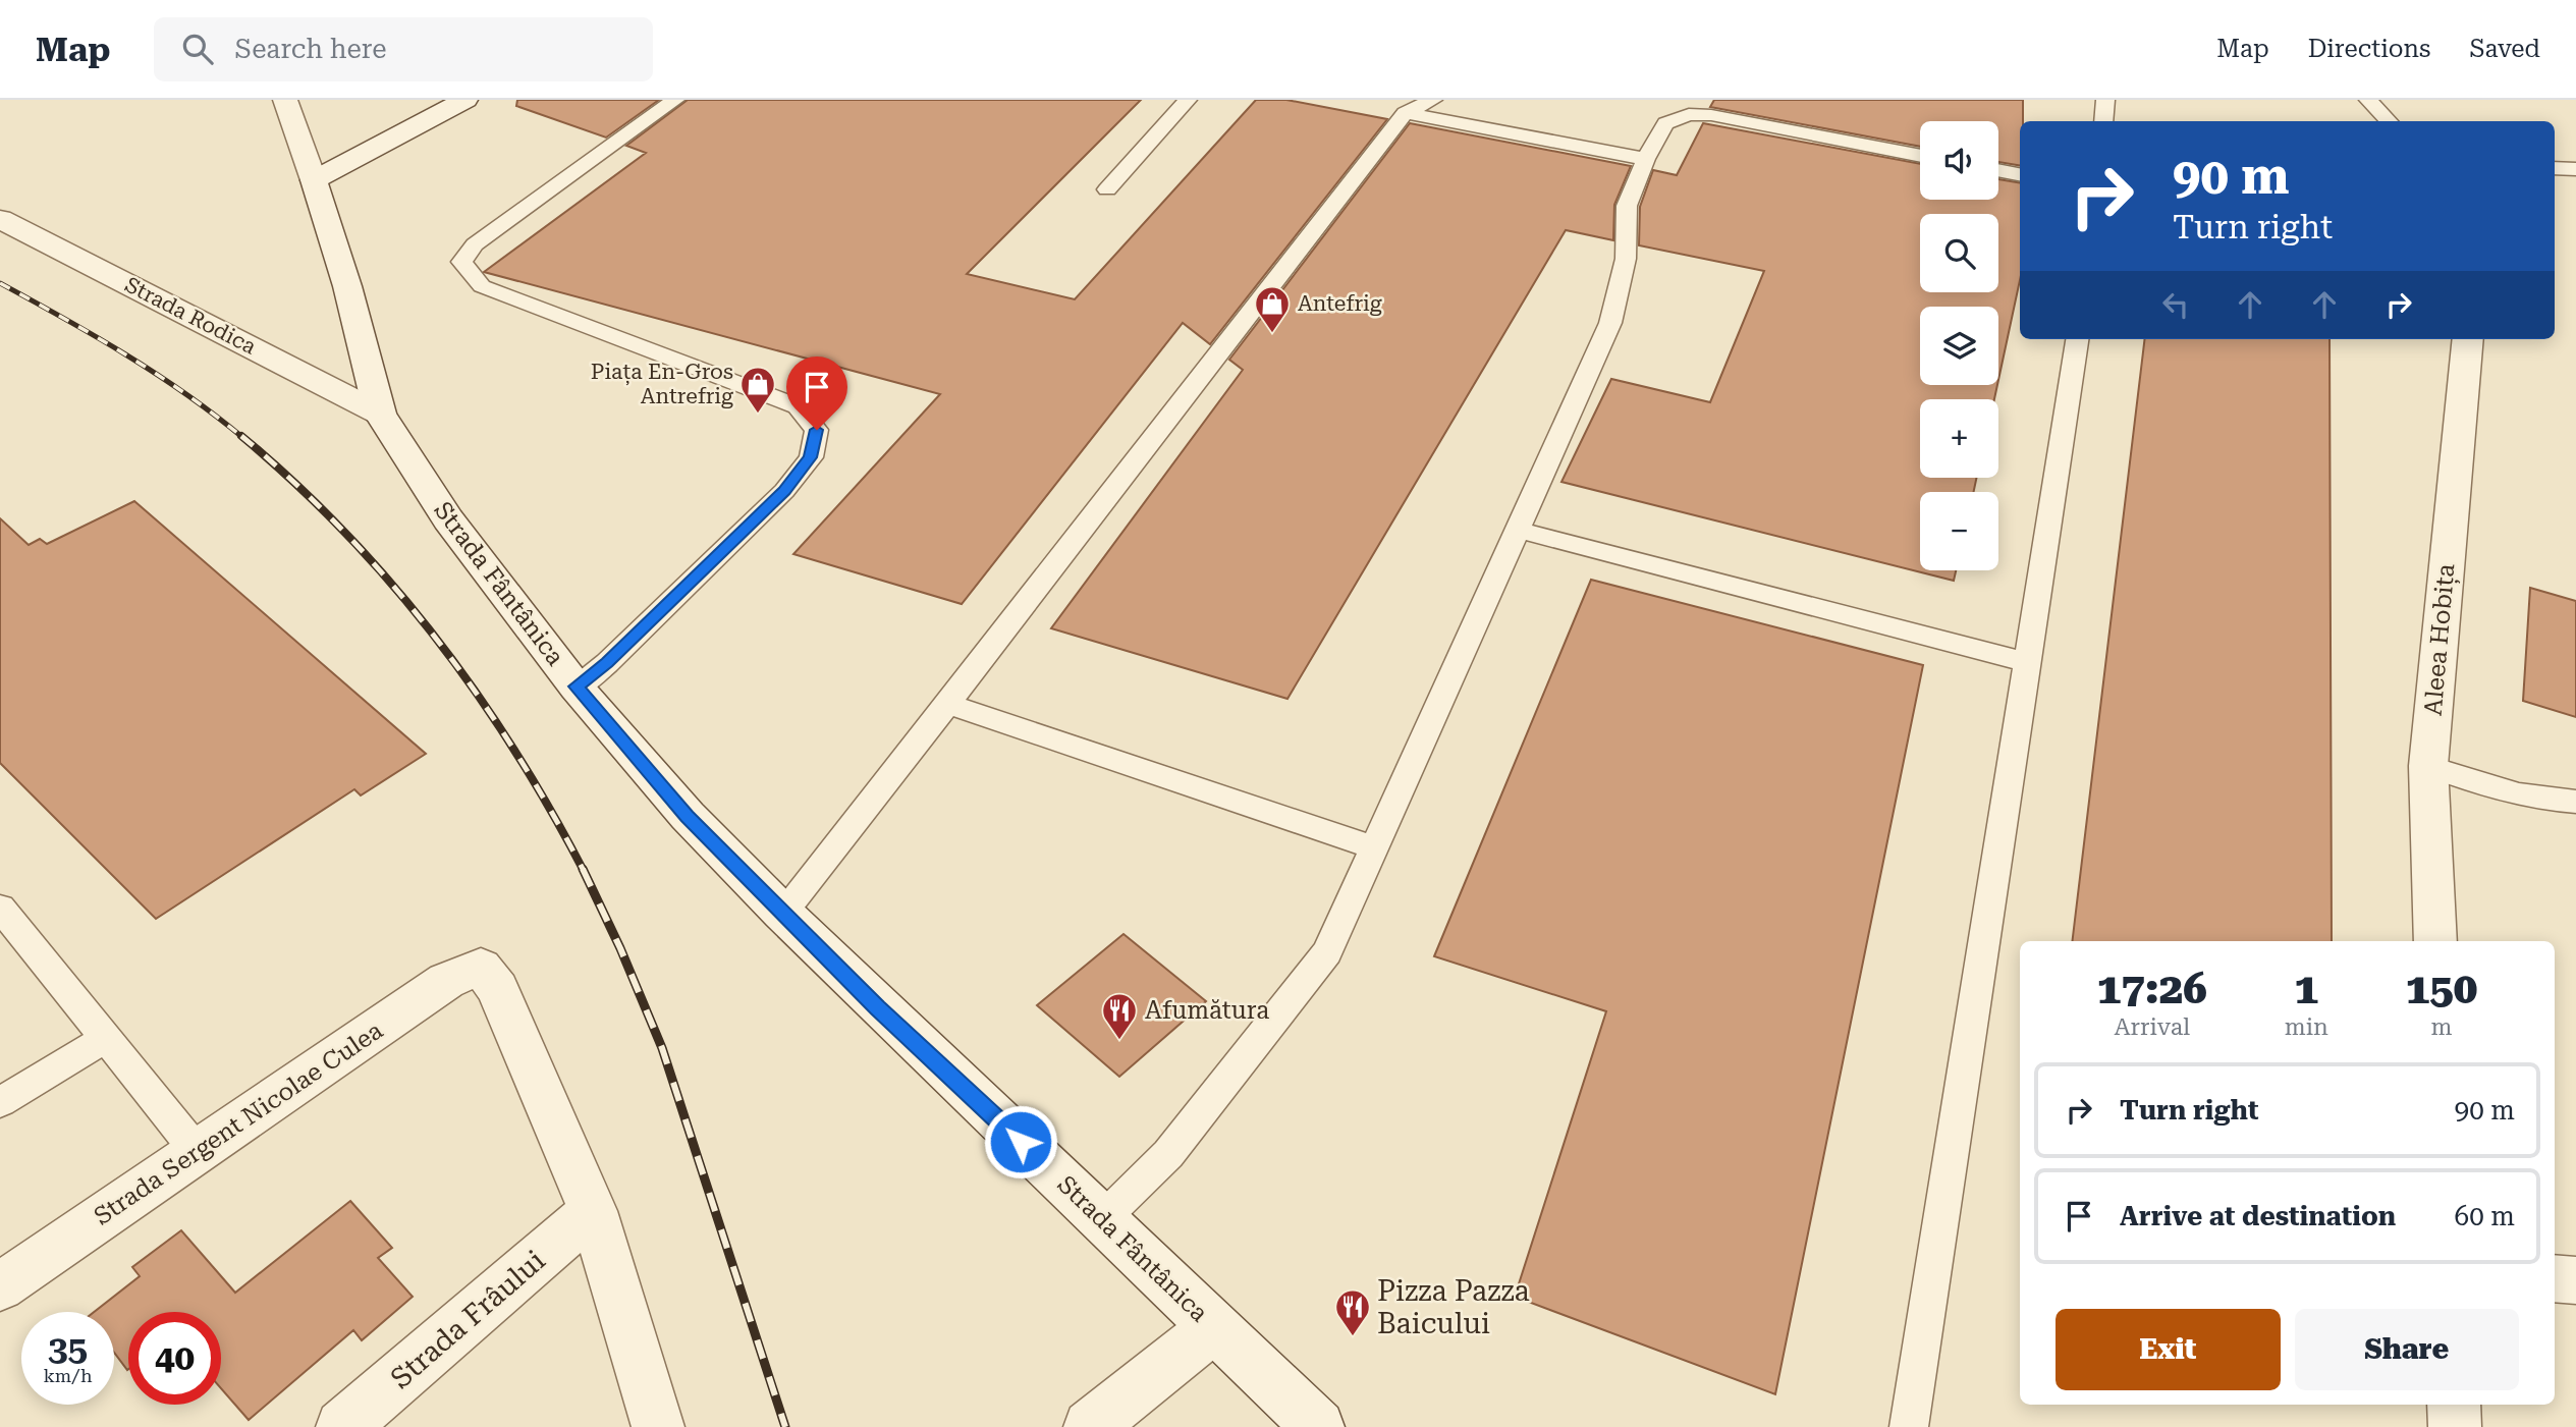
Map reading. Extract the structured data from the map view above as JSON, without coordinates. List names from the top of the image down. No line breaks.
{"streets":{"street":["Strada Rodica","Strada Fântânica","Aleea Hobița","Strada Sergent Nicolae Culea","Strada Frâului"]},"crossings":[["Strada Rodica","Strada Fântânica"],["Strada Sergent Nicolae Culea","Strada Frâului"]],"places":{"shop":["Antefrig","Piața En-Gros Antrefrig"],"restaurant":["Afumătura","Pizza Pazza Baicului"]},"page":{"header":"Map","search":"Search here","nav":["Map","Directions","Saved"],"map_buttons":["+","−"],"turn":["90 m","Turn right"],"eta":["17:26","Arrival","1","min","150","m"],"list":[{"name":"Turn right","value":"90 m"},{"name":"Arrive at destination","value":"60 m"}],"buttons":["Exit","Share"],"speed":"35 km/h","limit":"40"}}
